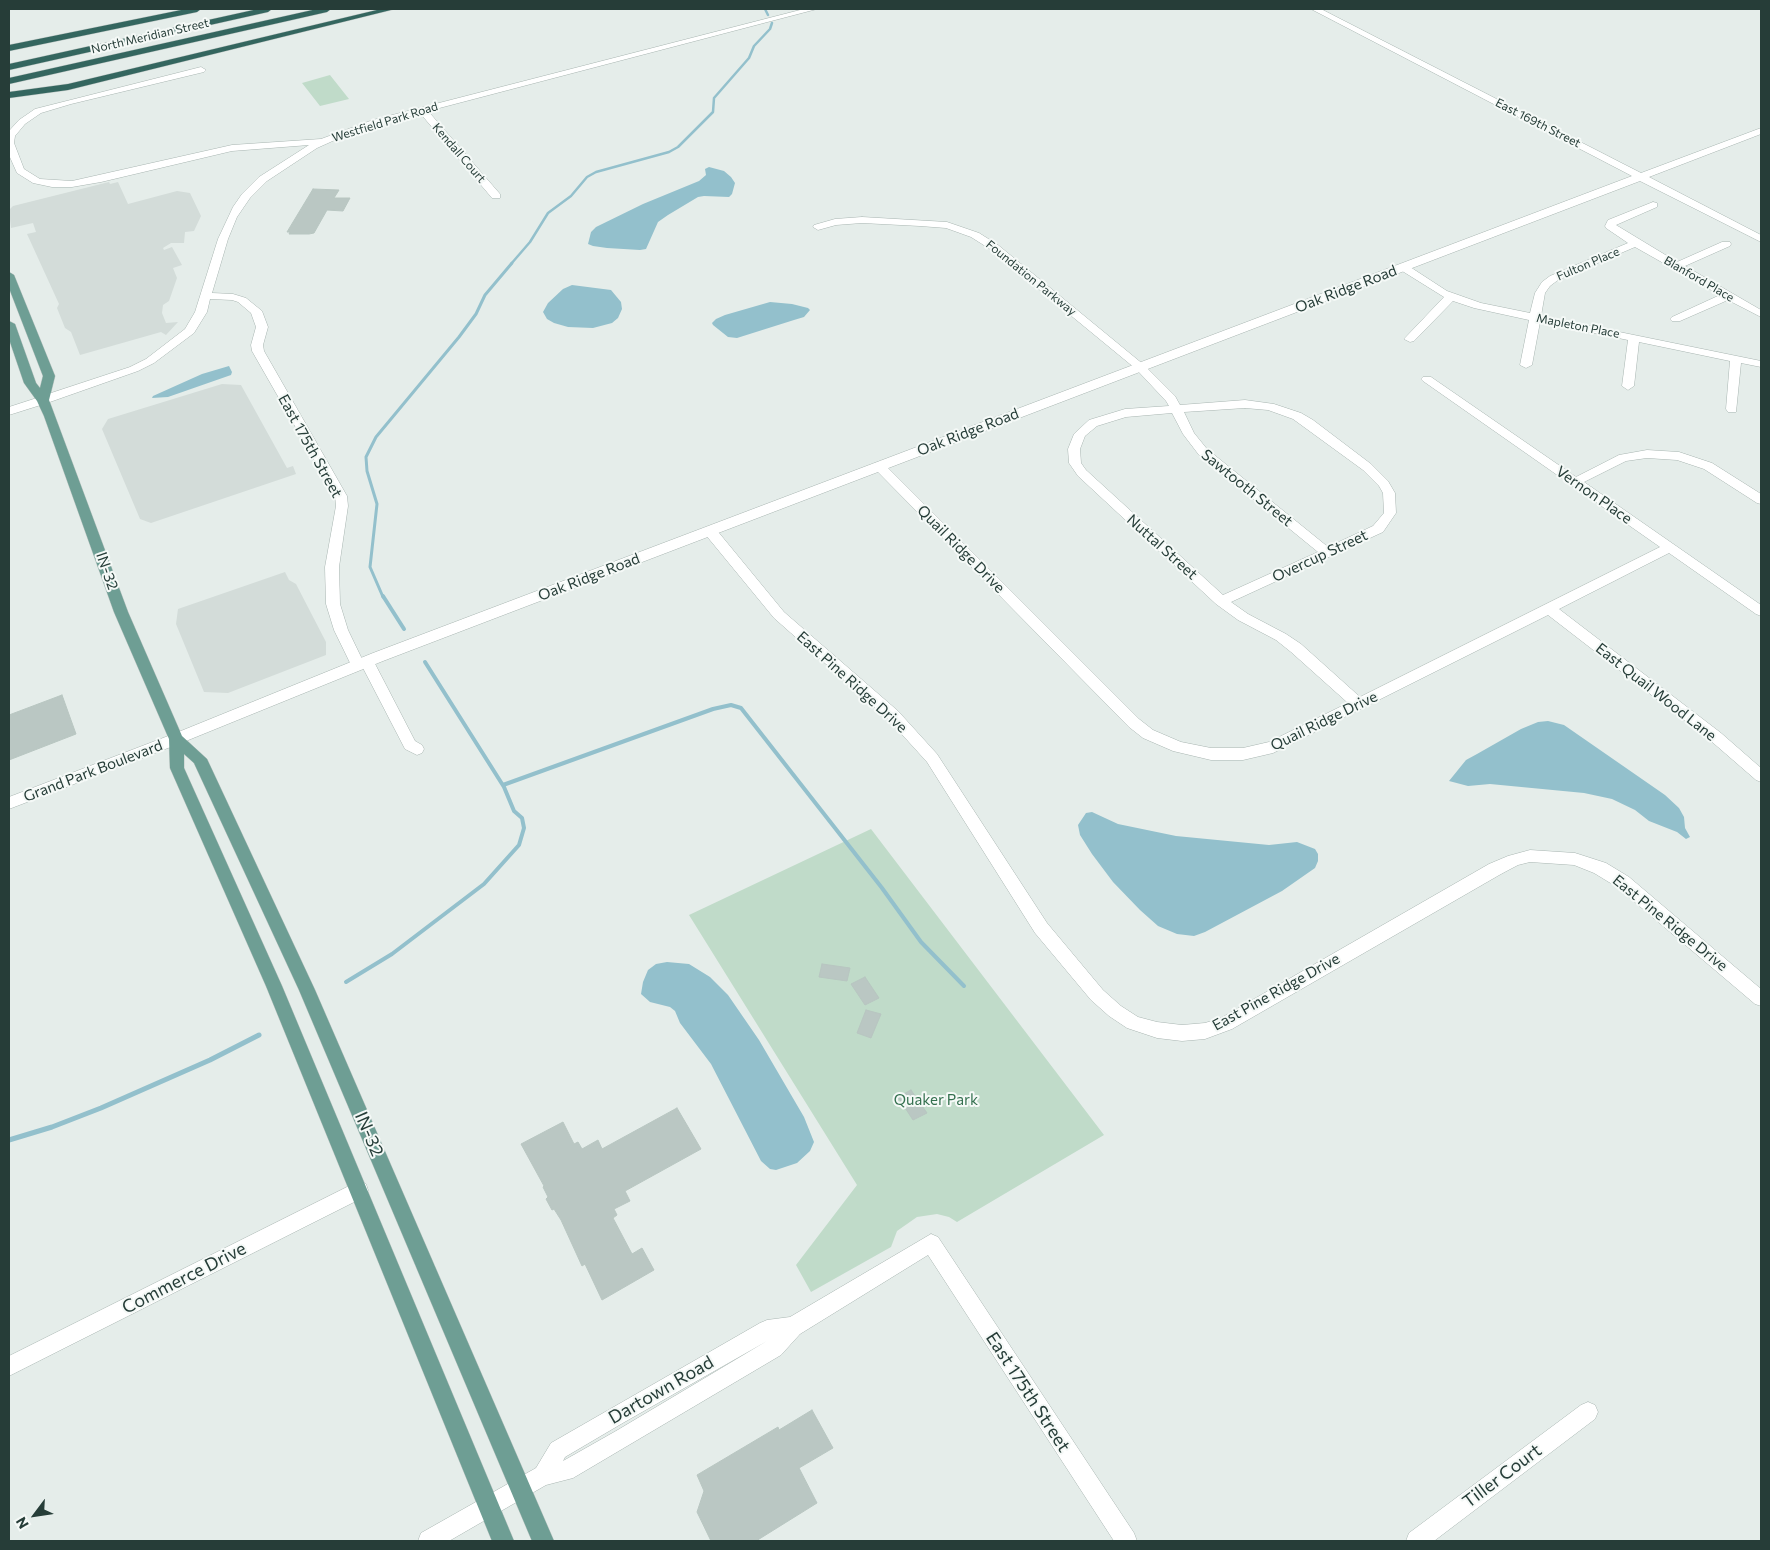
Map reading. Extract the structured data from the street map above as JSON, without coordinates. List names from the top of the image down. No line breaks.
{"streets":{"highway":["North Meridian Street"],"main road":["IN-32"],"street":["Westfield Park Road","East 169th Street","Kendall Court","Fulton Place","Foundation Parkway","Blanford Place","Oak Ridge Road","Mapleton Place","East 175th Street","Sawtooth Street","Vernon Place","Nuttal Street","Quail Ridge Drive","Overcup Street","East Pine Ridge Drive","East Quail Wood Lane","Grand Park Boulevard","Commerce Drive","Dartown Road","Tiller Court"]},"crossings":[["Westfield Park Road","Kendall Court"],["Westfield Park Road","East 175th Street"],["Westfield Park Road","IN-32"],["East 169th Street","Oak Ridge Road"],["Fulton Place","Blanford Place"],["Fulton Place","Mapleton Place"],["Foundation Parkway","Oak Ridge Road"],["Foundation Parkway","Sawtooth Street"],["Oak Ridge Road","Mapleton Place"],["Oak Ridge Road","East 175th Street"],["Oak Ridge Road","Sawtooth Street"],["Oak Ridge Road","Quail Ridge Drive"],["Oak Ridge Road","IN-32"],["Oak Ridge Road","East Pine Ridge Drive"],["Oak Ridge Road","Grand Park Boulevard"],["East 175th Street","Dartown Road"],["Sawtooth Street","Nuttal Street"],["Sawtooth Street","Overcup Street"],["Vernon Place","Quail Ridge Drive"],["Nuttal Street","Quail Ridge Drive"],["Nuttal Street","Overcup Street"],["Quail Ridge Drive","East Quail Wood Lane"],["IN-32","Grand Park Boulevard"],["IN-32","Commerce Drive"],["IN-32","Dartown Road"]],"parks":["Quaker Park"],"north":"bottom left"}
